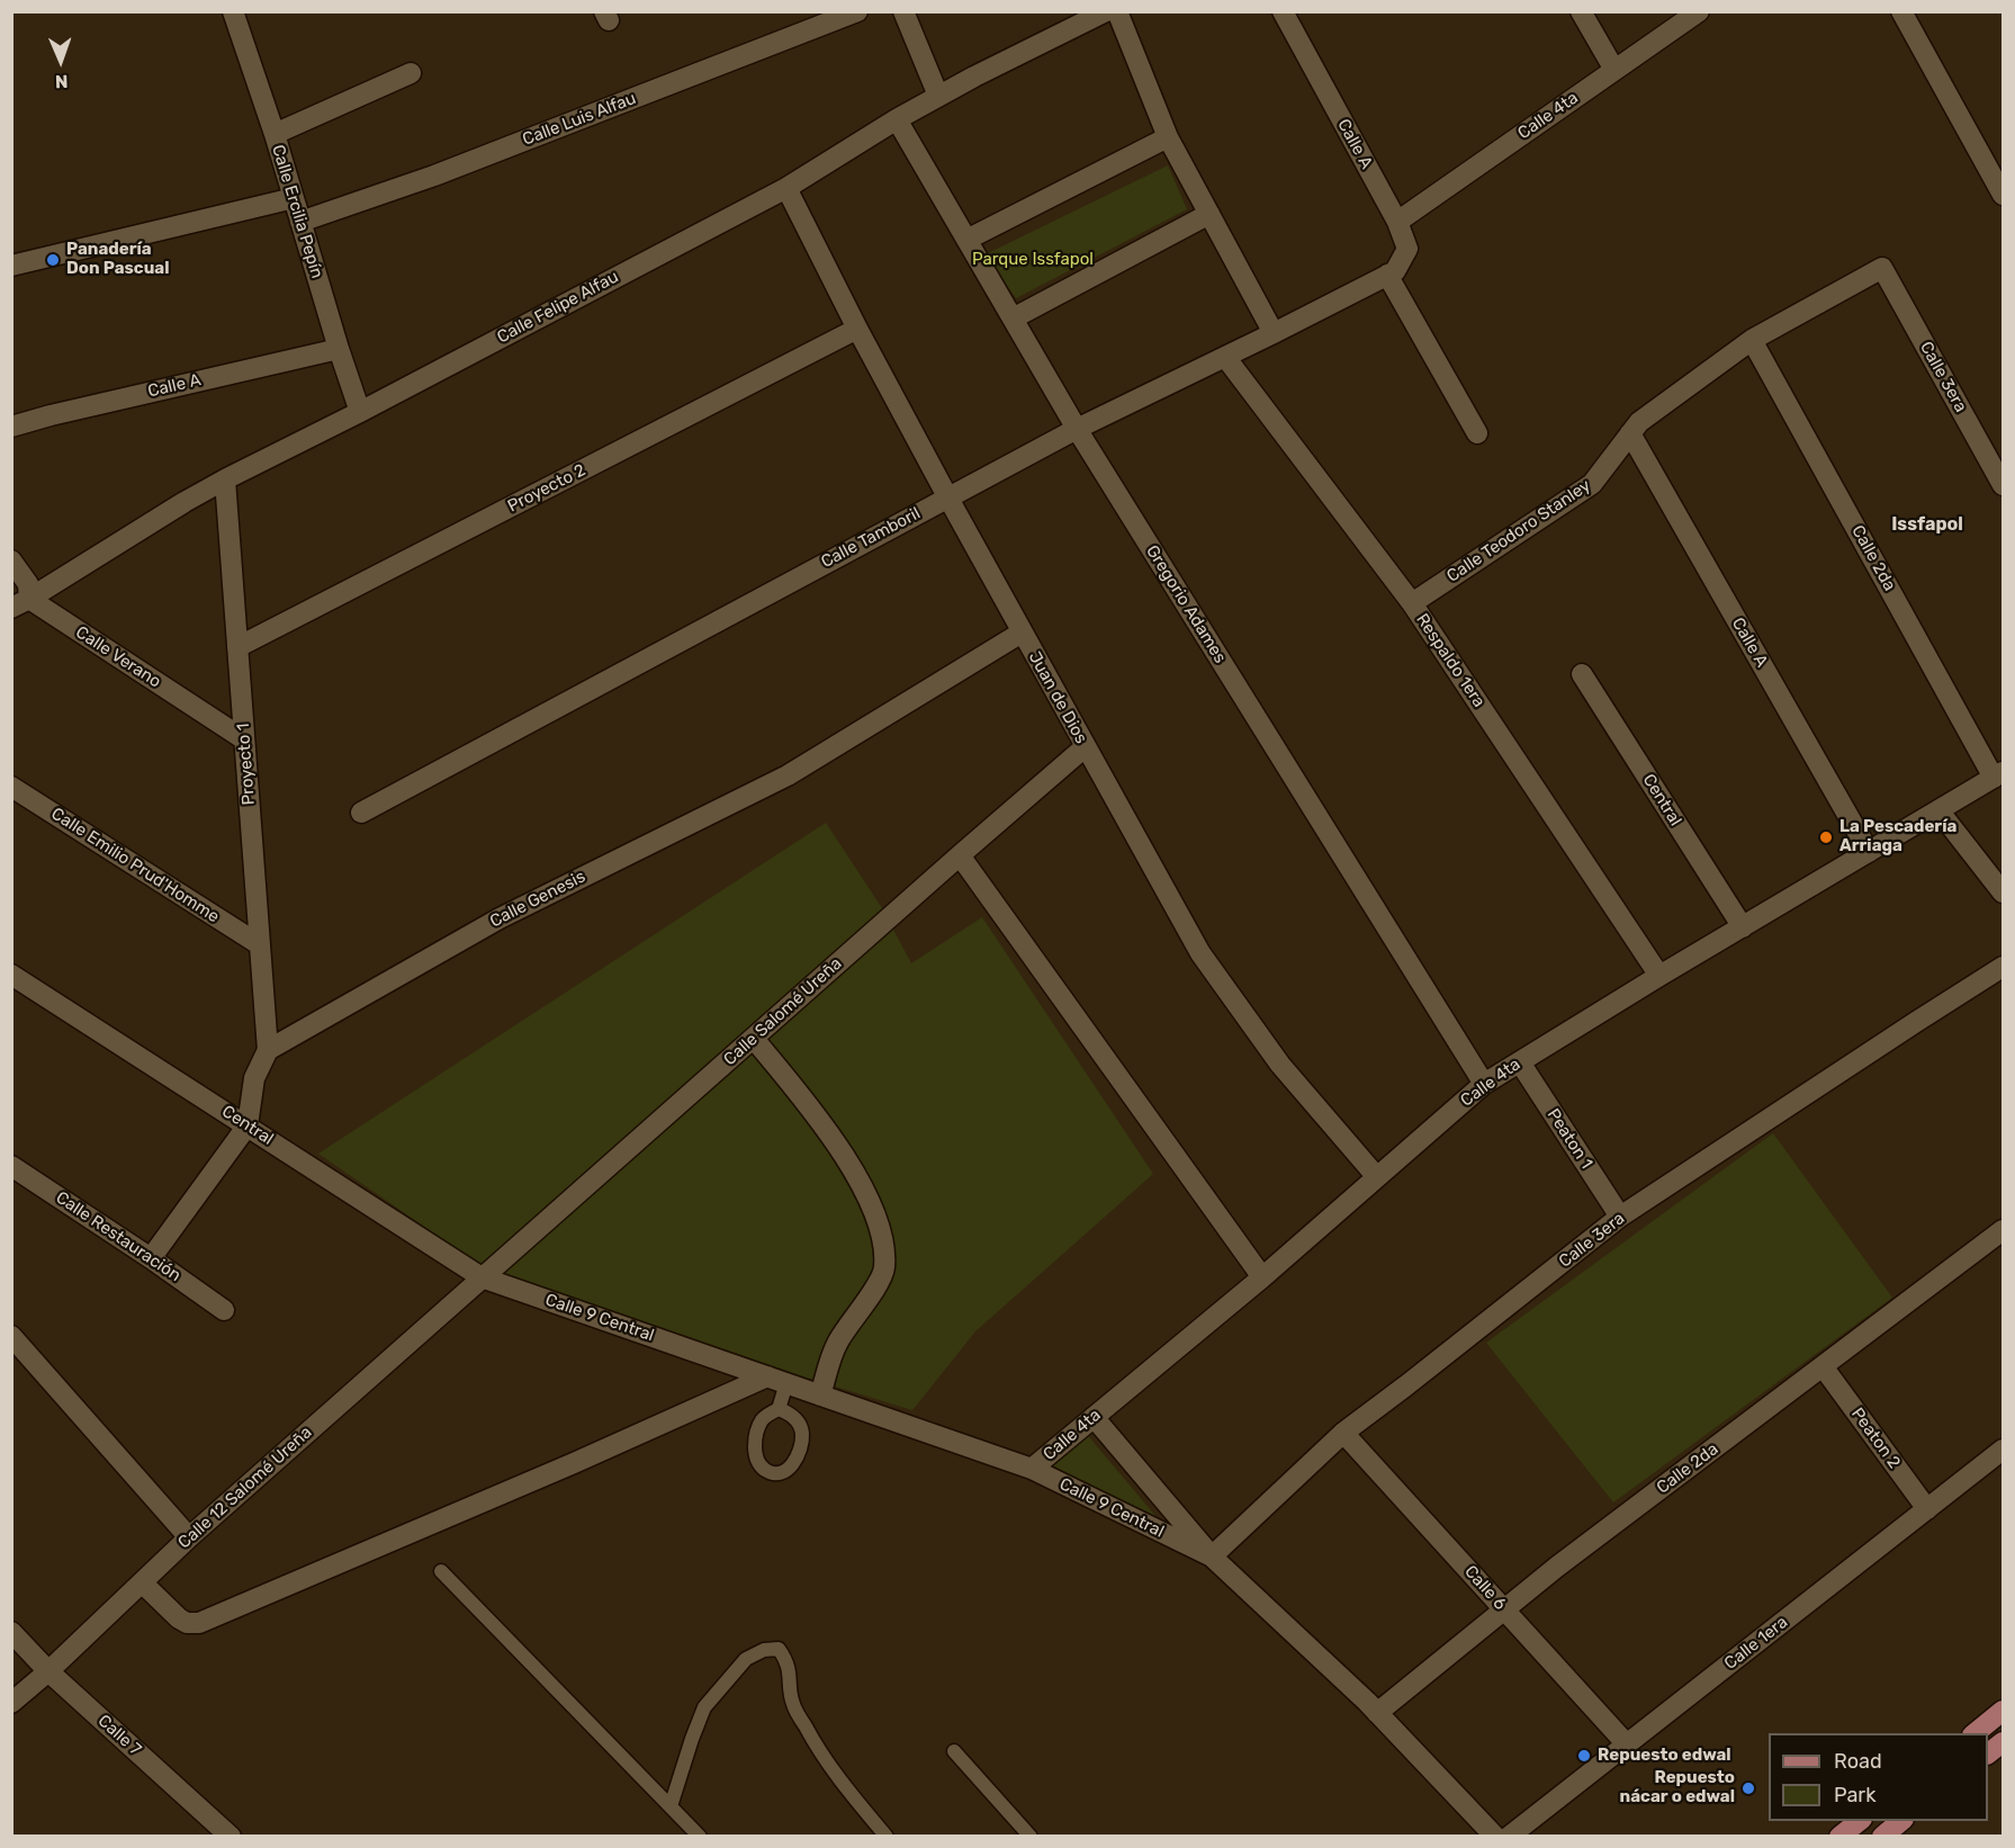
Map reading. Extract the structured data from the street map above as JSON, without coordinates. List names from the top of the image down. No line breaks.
{"streets":{"street":["Calle 4ta","Calle Luis Alfau","Calle A","Calle Ercilia Pepín","Calle Felipe Alfau","Calle 3era","Proyecto 2","Calle Teodoro Stanley","Calle Tamboril","Calle 2da","Gregorio Adames","Calle Verano","Respaldo 1era","Juan de Dios","Proyecto 1","Central","Calle Emilio Prud'Homme","Calle Genesis","Calle Salomé Ureña","Peaton 1","Calle Restauración","Calle 9 Central","Peaton 2","Calle 12 Salomé Ureña","Calle 6","Calle 1era","Calle 7"]},"crossings":[["Calle 4ta","Calle A"],["Calle 4ta","Calle 2da"],["Calle 4ta","Gregorio Adames"],["Calle 4ta","Respaldo 1era"],["Calle 4ta","Juan de Dios"],["Calle 4ta","Central"],["Calle 4ta","Peaton 1"],["Calle 4ta","Calle 9 Central"],["Calle Luis Alfau","Calle Ercilia Pepín"],["Calle A","Calle Ercilia Pepín"],["Calle A","Calle Teodoro Stanley"],["Calle A","Calle Tamboril"],["Calle Ercilia Pepín","Calle Felipe Alfau"],["Calle Felipe Alfau","Gregorio Adames"],["Calle Felipe Alfau","Calle Verano"],["Calle Felipe Alfau","Juan de Dios"],["Calle Felipe Alfau","Proyecto 1"],["Calle 3era","Calle Teodoro Stanley"],["Calle 3era","Peaton 1"],["Calle 3era","Calle 9 Central"],["Calle 3era","Calle 6"],["Proyecto 2","Juan de Dios"],["Proyecto 2","Proyecto 1"],["Calle Teodoro Stanley","Calle 2da"],["Calle Teodoro Stanley","Respaldo 1era"],["Calle Tamboril","Gregorio Adames"],["Calle Tamboril","Respaldo 1era"],["Calle Tamboril","Juan de Dios"],["Calle 2da","Calle 9 Central"],["Calle 2da","Peaton 2"],["Calle 2da","Calle 6"],["Calle Verano","Proyecto 1"],["Juan de Dios","Calle Genesis"],["Juan de Dios","Calle Salomé Ureña"],["Proyecto 1","Calle Emilio Prud'Homme"],["Proyecto 1","Calle Genesis"],["Central","Calle Salomé Ureña"],["Central","Calle 9 Central"],["Central","Calle 12 Salomé Ureña"],["Calle Salomé Ureña","Calle 9 Central"],["Calle Salomé Ureña","Calle 12 Salomé Ureña"],["Calle 9 Central","Calle 12 Salomé Ureña"],["Peaton 2","Calle 1era"],["Calle 12 Salomé Ureña","Calle 7"],["Calle 6","Calle 1era"]],"districts":["Issfapol"],"parks":["Parque Issfapol"],"places":["Panadería Don Pascual","La Pescadería Arriaga","Repuesto edwal","Repuesto nácar o edwal"],"legend":["Road","Park"],"north":"bottom"}
